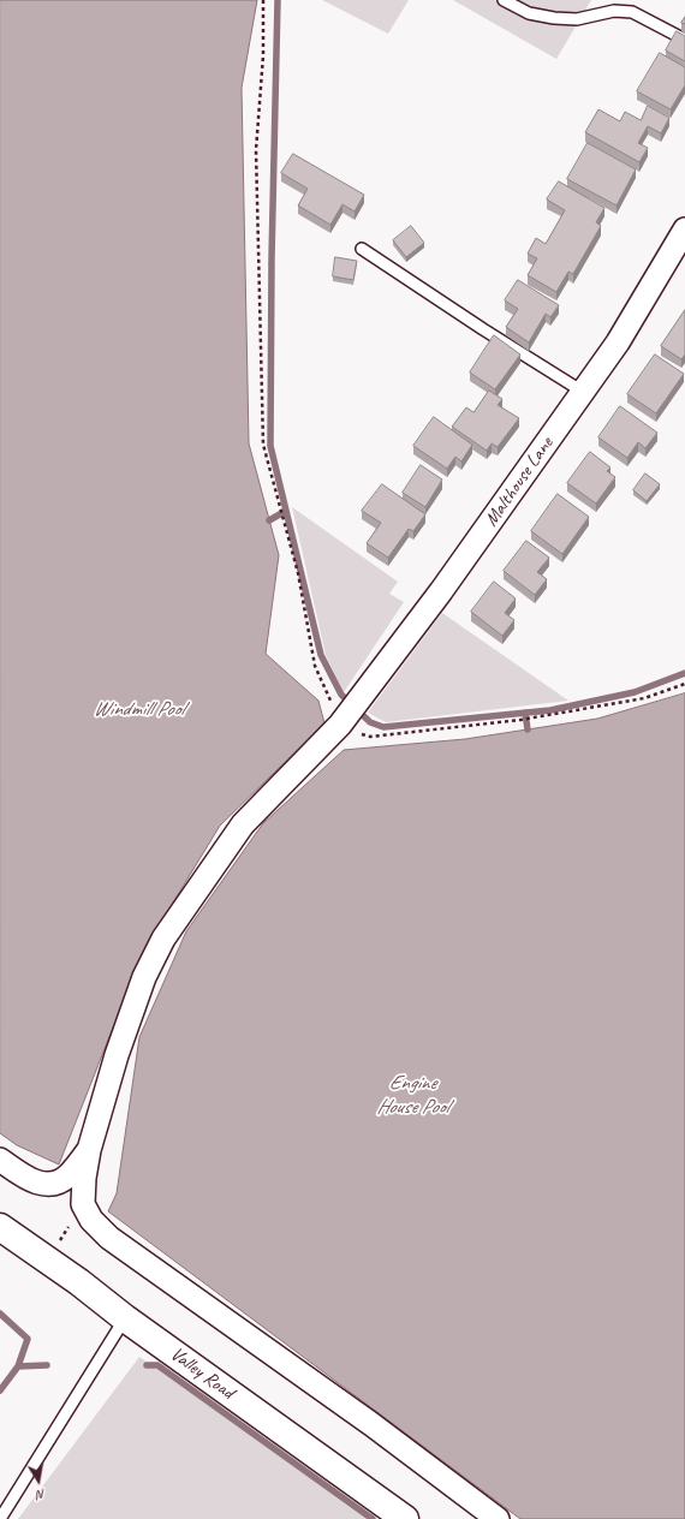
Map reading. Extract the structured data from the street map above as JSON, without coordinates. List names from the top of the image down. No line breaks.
{"streets":{"street":["Malthouse Lane","Valley Road"]},"water":["Windmill Pool","Engine House Pool"],"north":"bottom"}
